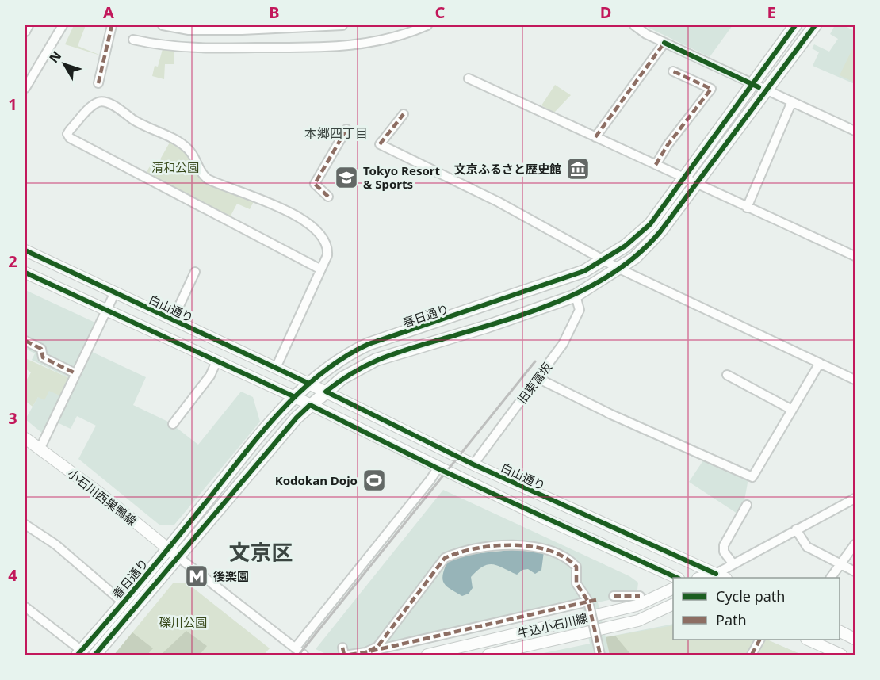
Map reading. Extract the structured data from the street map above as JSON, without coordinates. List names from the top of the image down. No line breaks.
{"streets":{"highway":["春日通り"],"main road":["白山通り","小石川西巣鴨線","牛込小石川線"],"street":["旧東富坂"]},"crossings":[["白山通り","春日通り"],["白山通り","旧東富坂"],["春日通り","旧東富坂"],["春日通り","小石川西巣鴨線"]],"districts":["本郷四丁目","文京区"],"parks":["清和公園","礫川公園"],"places":{"museum":["文京ふるさと歴史館"],"school or university":["Tokyo Resort & Sports"],"sports":["Kodokan Dojo"],"metro station":["後楽園"]},"legend":["Cycle path","Path"],"north":"top left","grid":{"columns":["A","B","C","D","E"],"rows":["1","2","3","4"]}}
